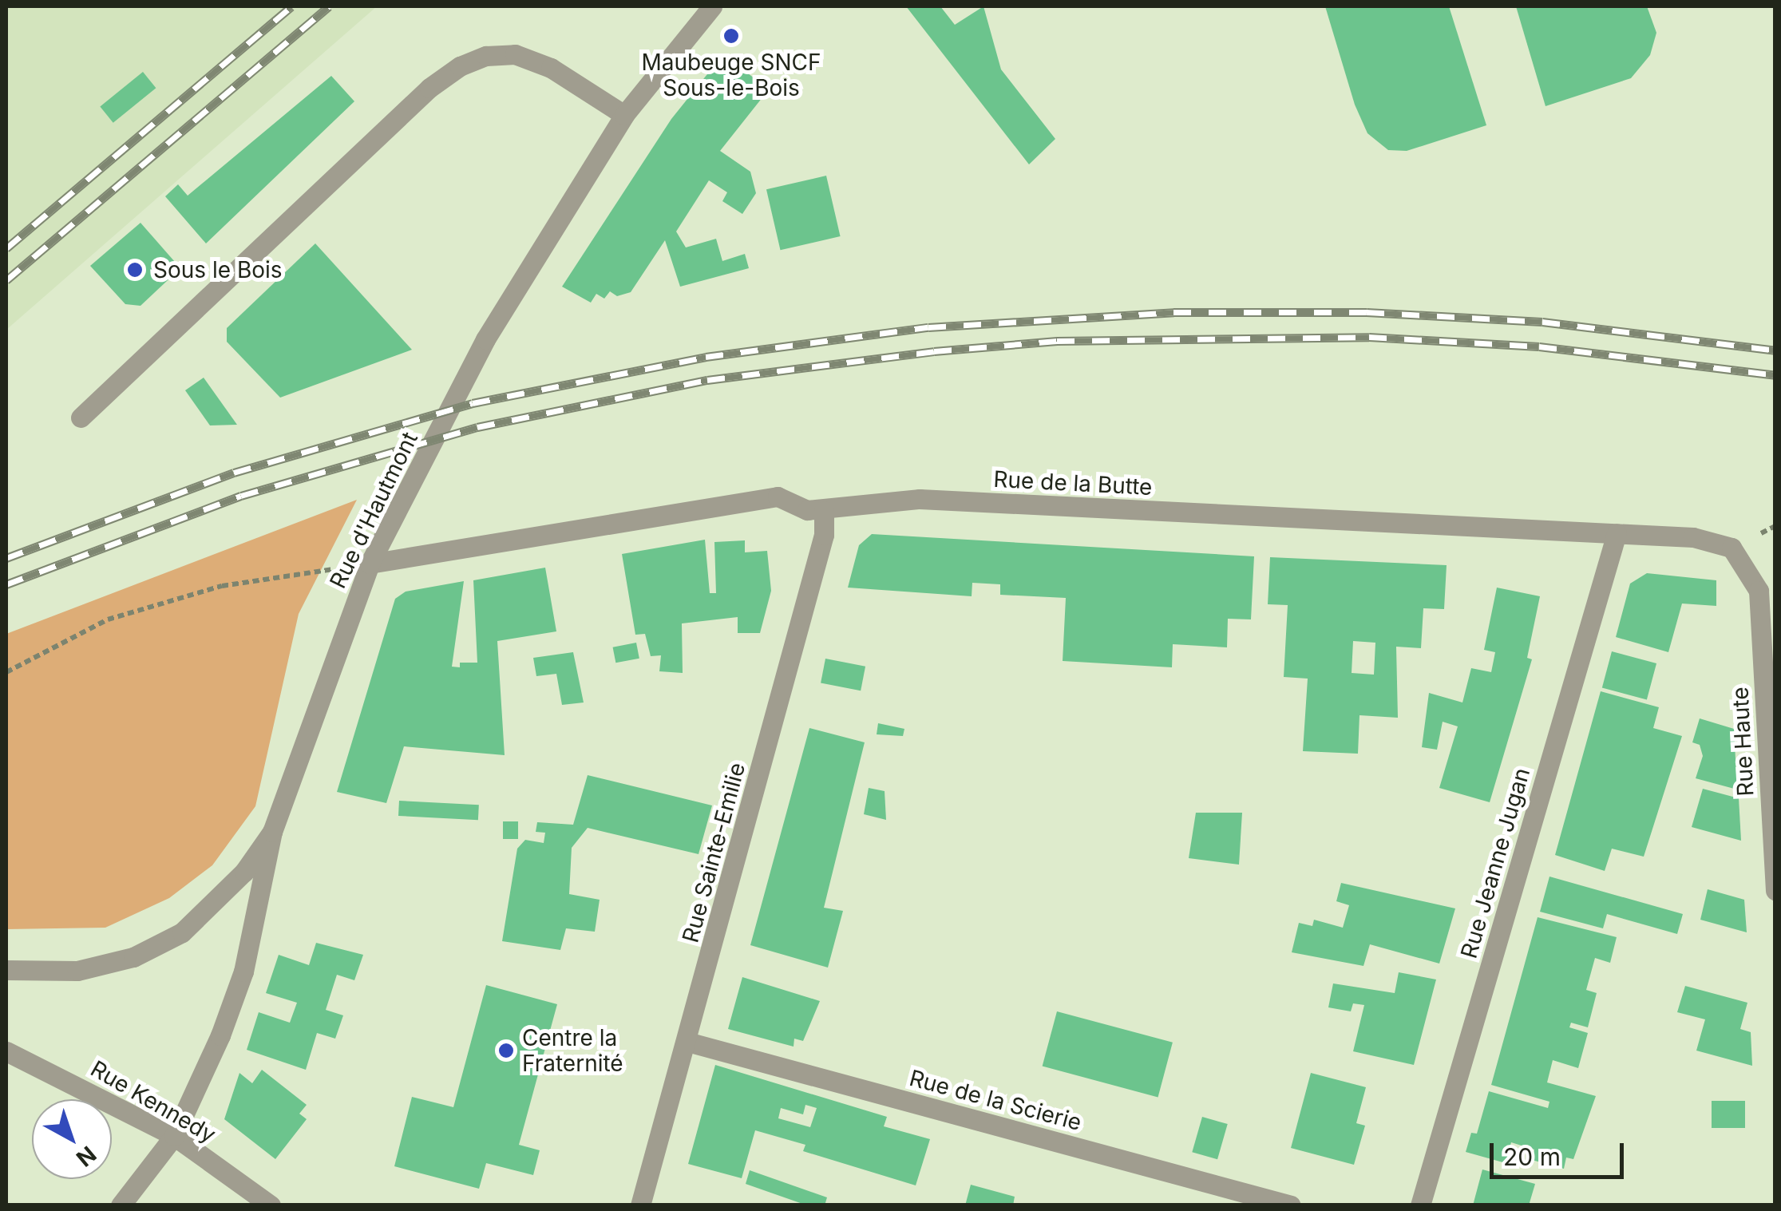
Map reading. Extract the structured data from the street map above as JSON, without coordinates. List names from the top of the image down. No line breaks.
{"streets":{"street":["Rue de la Butte","Rue d'Hautmont","Rue Haute","Rue Sainte-Emilie","Rue Jeanne Jugan","Rue de la Scierie","Rue Kennedy"]},"crossings":[["Rue de la Butte","Rue Haute"],["Rue de la Butte","Rue Sainte-Emilie"],["Rue de la Butte","Rue Jeanne Jugan"],["Rue Sainte-Emilie","Rue de la Scierie"]],"places":["Maubeuge SNCF Sous-le-Bois","Sous le Bois","Centre la Fraternité"],"scale_bar":"20 m","north":"bottom right"}
